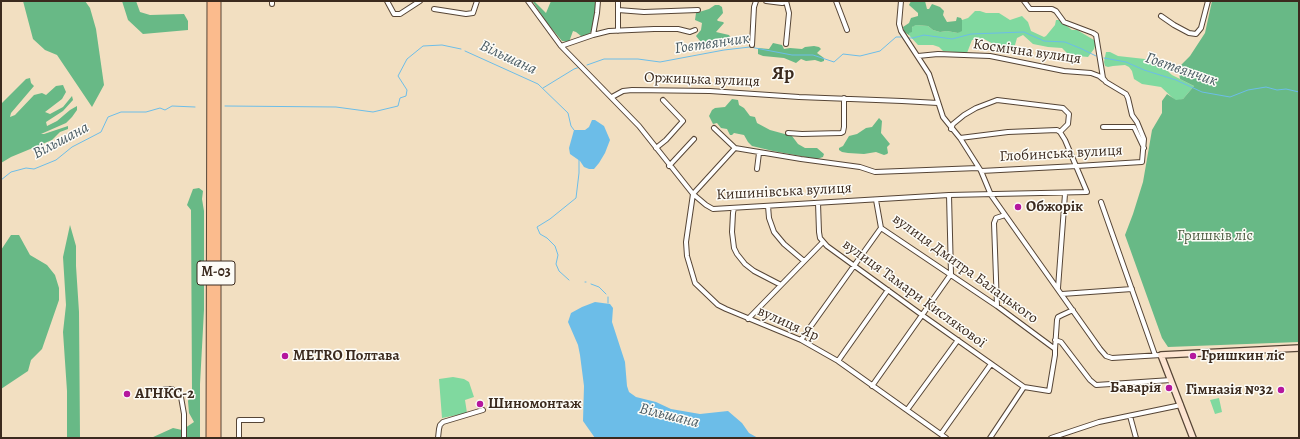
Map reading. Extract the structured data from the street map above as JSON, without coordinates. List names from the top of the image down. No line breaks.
{"streets":{"highway":["М-03"],"street":["Космічна вулиця","Оржицька вулиця","Глобинська вулиця","Кишинівська вулиця","вулиця Дмитра Балацького","вулиця Тамари Кислякової","вулиця Яр"]},"crossings":[["Космічна вулиця","Глобинська вулиця"],["Оржицька вулиця","Кишинівська вулиця"],["Глобинська вулиця","Кишинівська вулиця"],["Кишинівська вулиця","вулиця Дмитра Балацького"],["Кишинівська вулиця","вулиця Тамари Кислякової"],["Кишинівська вулиця","вулиця Яр"]],"districts":["Яр"],"water":["Говтвянчик","Вільшана"],"parks":["Гришків ліс"],"places":["Обжорік","METRO Полтава","Гришкин ліс","Баварія","Гімназія №32","АГНКС-2","Шиномонтаж"]}
